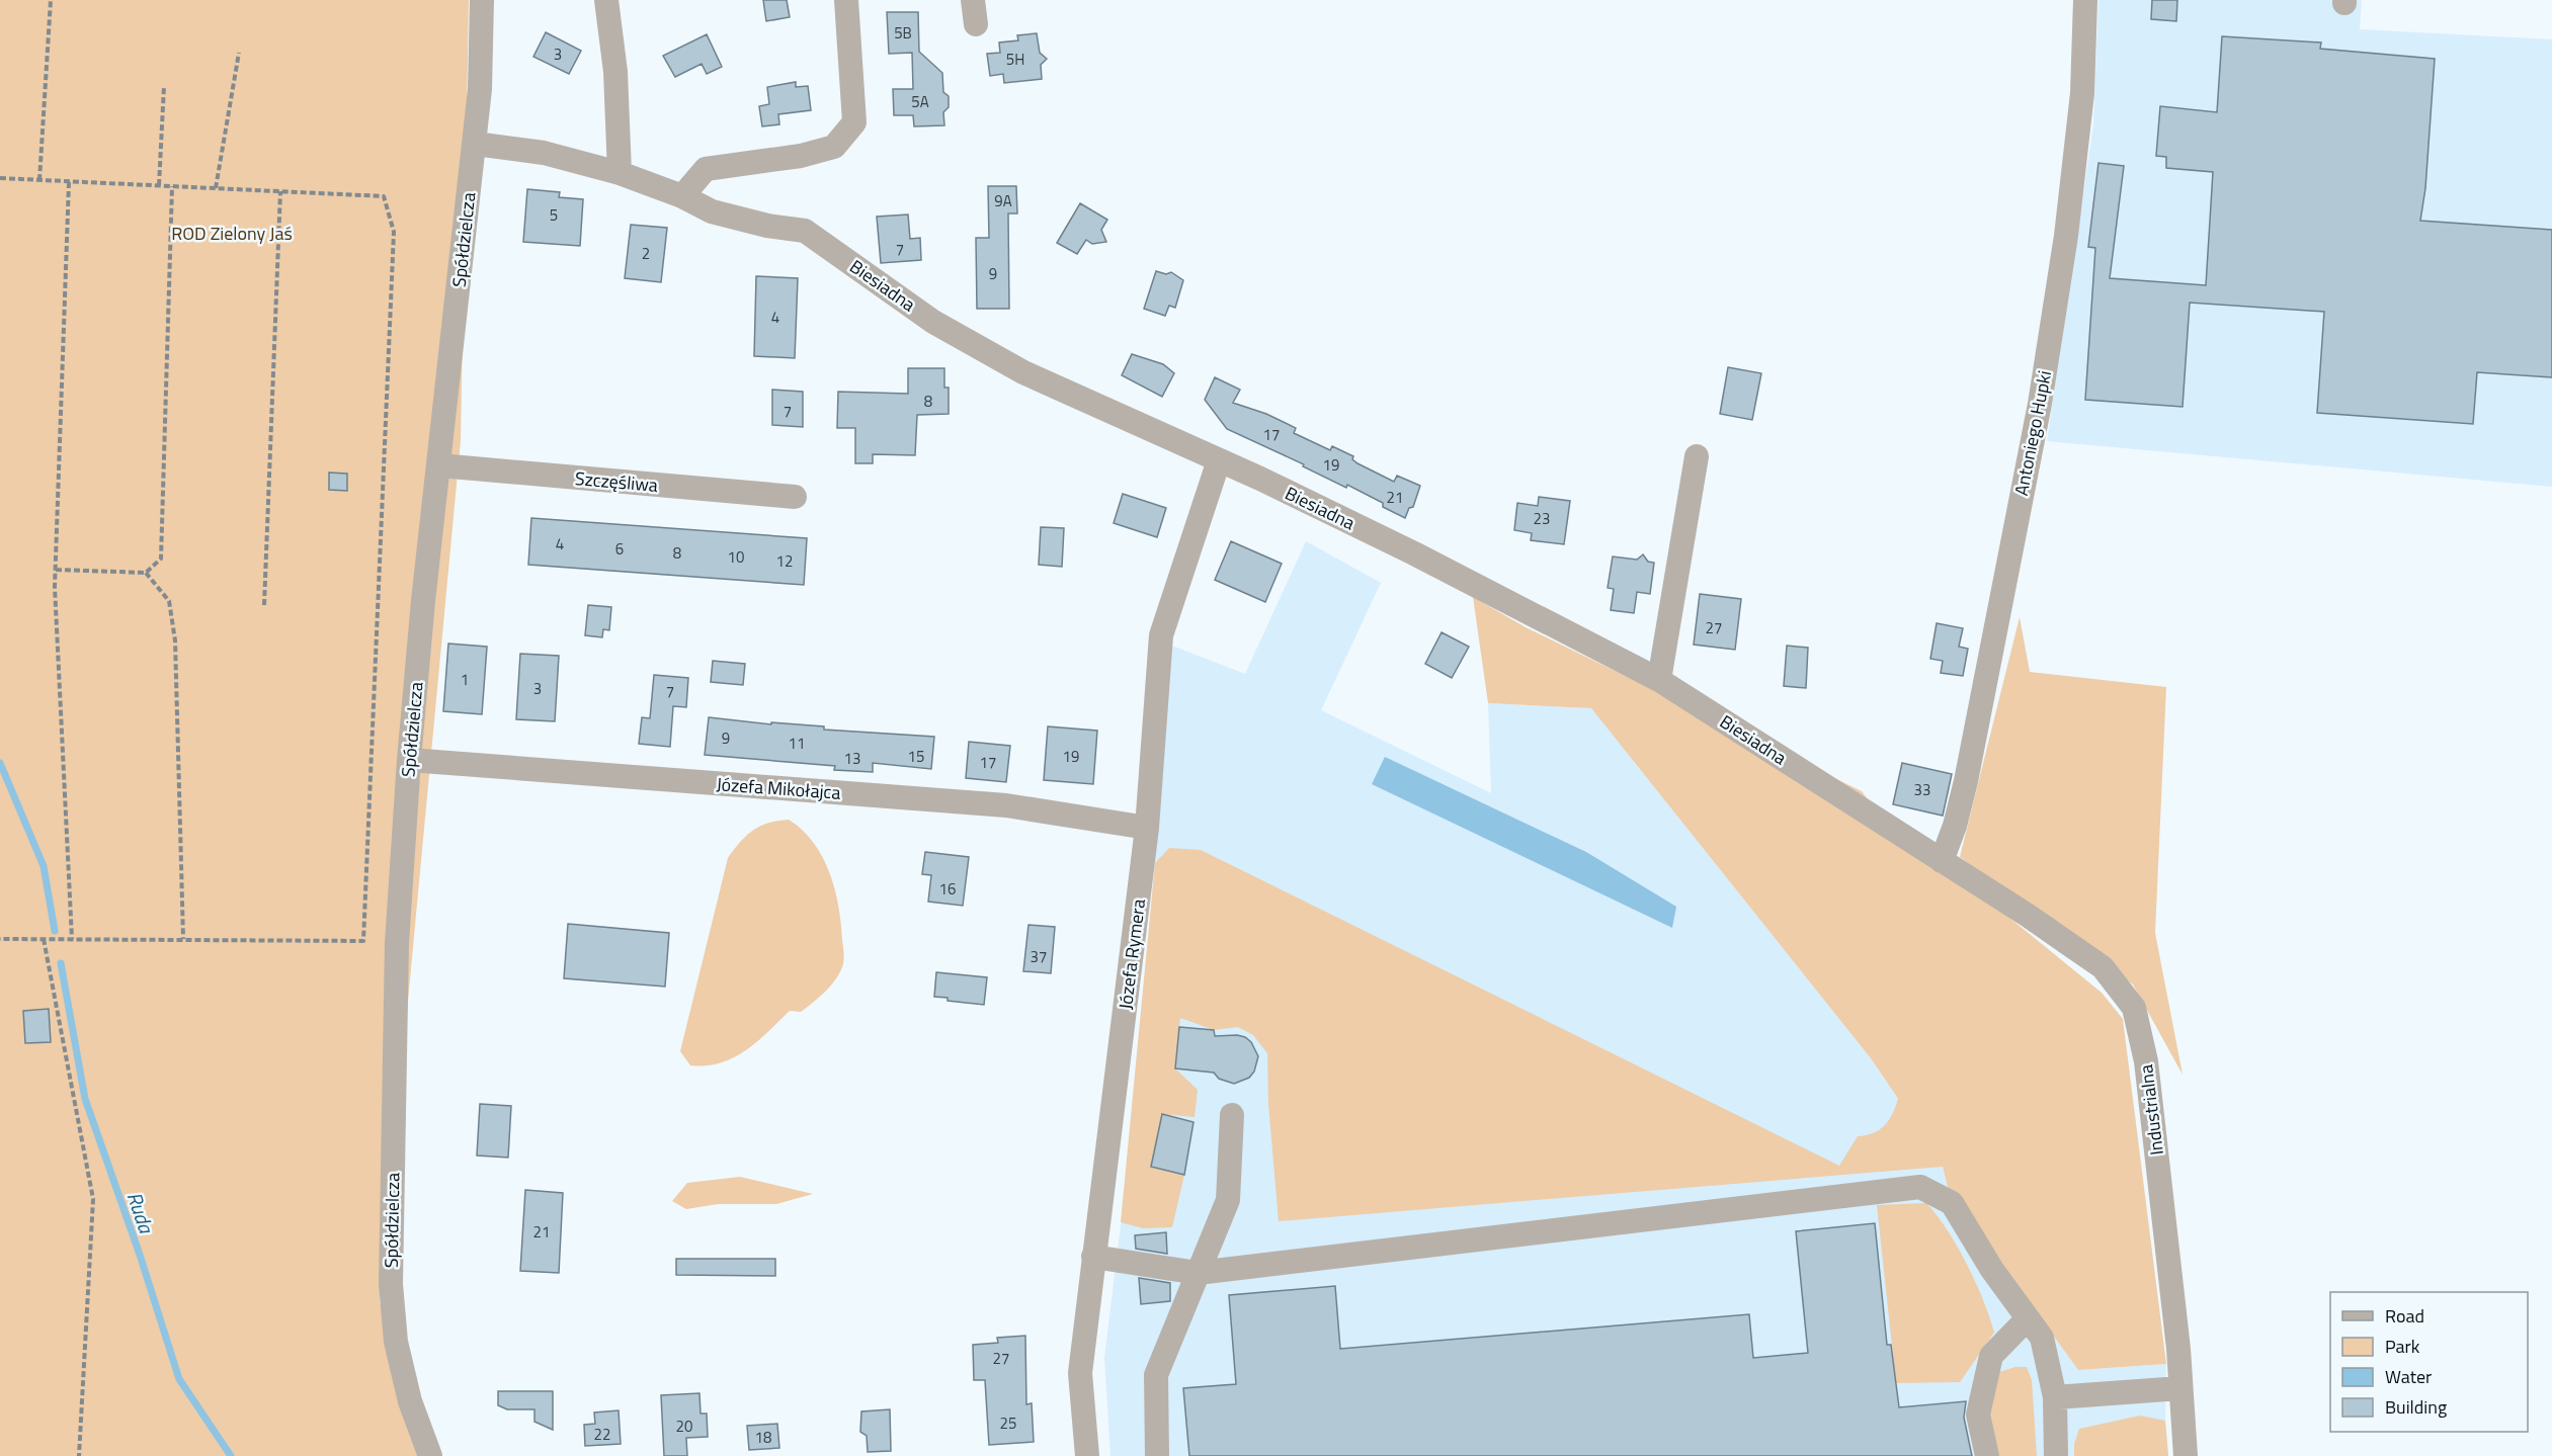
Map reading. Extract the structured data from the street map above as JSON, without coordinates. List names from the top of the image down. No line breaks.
{"streets":{"street":["Spółdzielcza","Biesiadna","Antoniego Hupki","Szczęśliwa","Józefa Mikołajca","Józefa Rymera","Industrialna"]},"crossings":[["Spółdzielcza","Biesiadna"],["Spółdzielcza","Szczęśliwa"],["Spółdzielcza","Józefa Mikołajca"],["Biesiadna","Antoniego Hupki"],["Biesiadna","Józefa Rymera"],["Biesiadna","Industrialna"],["Antoniego Hupki","Industrialna"],["Józefa Mikołajca","Józefa Rymera"]],"water":["Ruda"],"parks":["ROD Zielony Jaś"],"house_numbers":["5B","3","5H","5A","9A","5","7","2","9","4","8","7","17","19","21","23","4","6","8","10","12","27","1","3","7","9","11","15","19","13","17","33","16","37","21","27","25","20","22","18"],"legend":["Road","Park","Water","Building"]}
